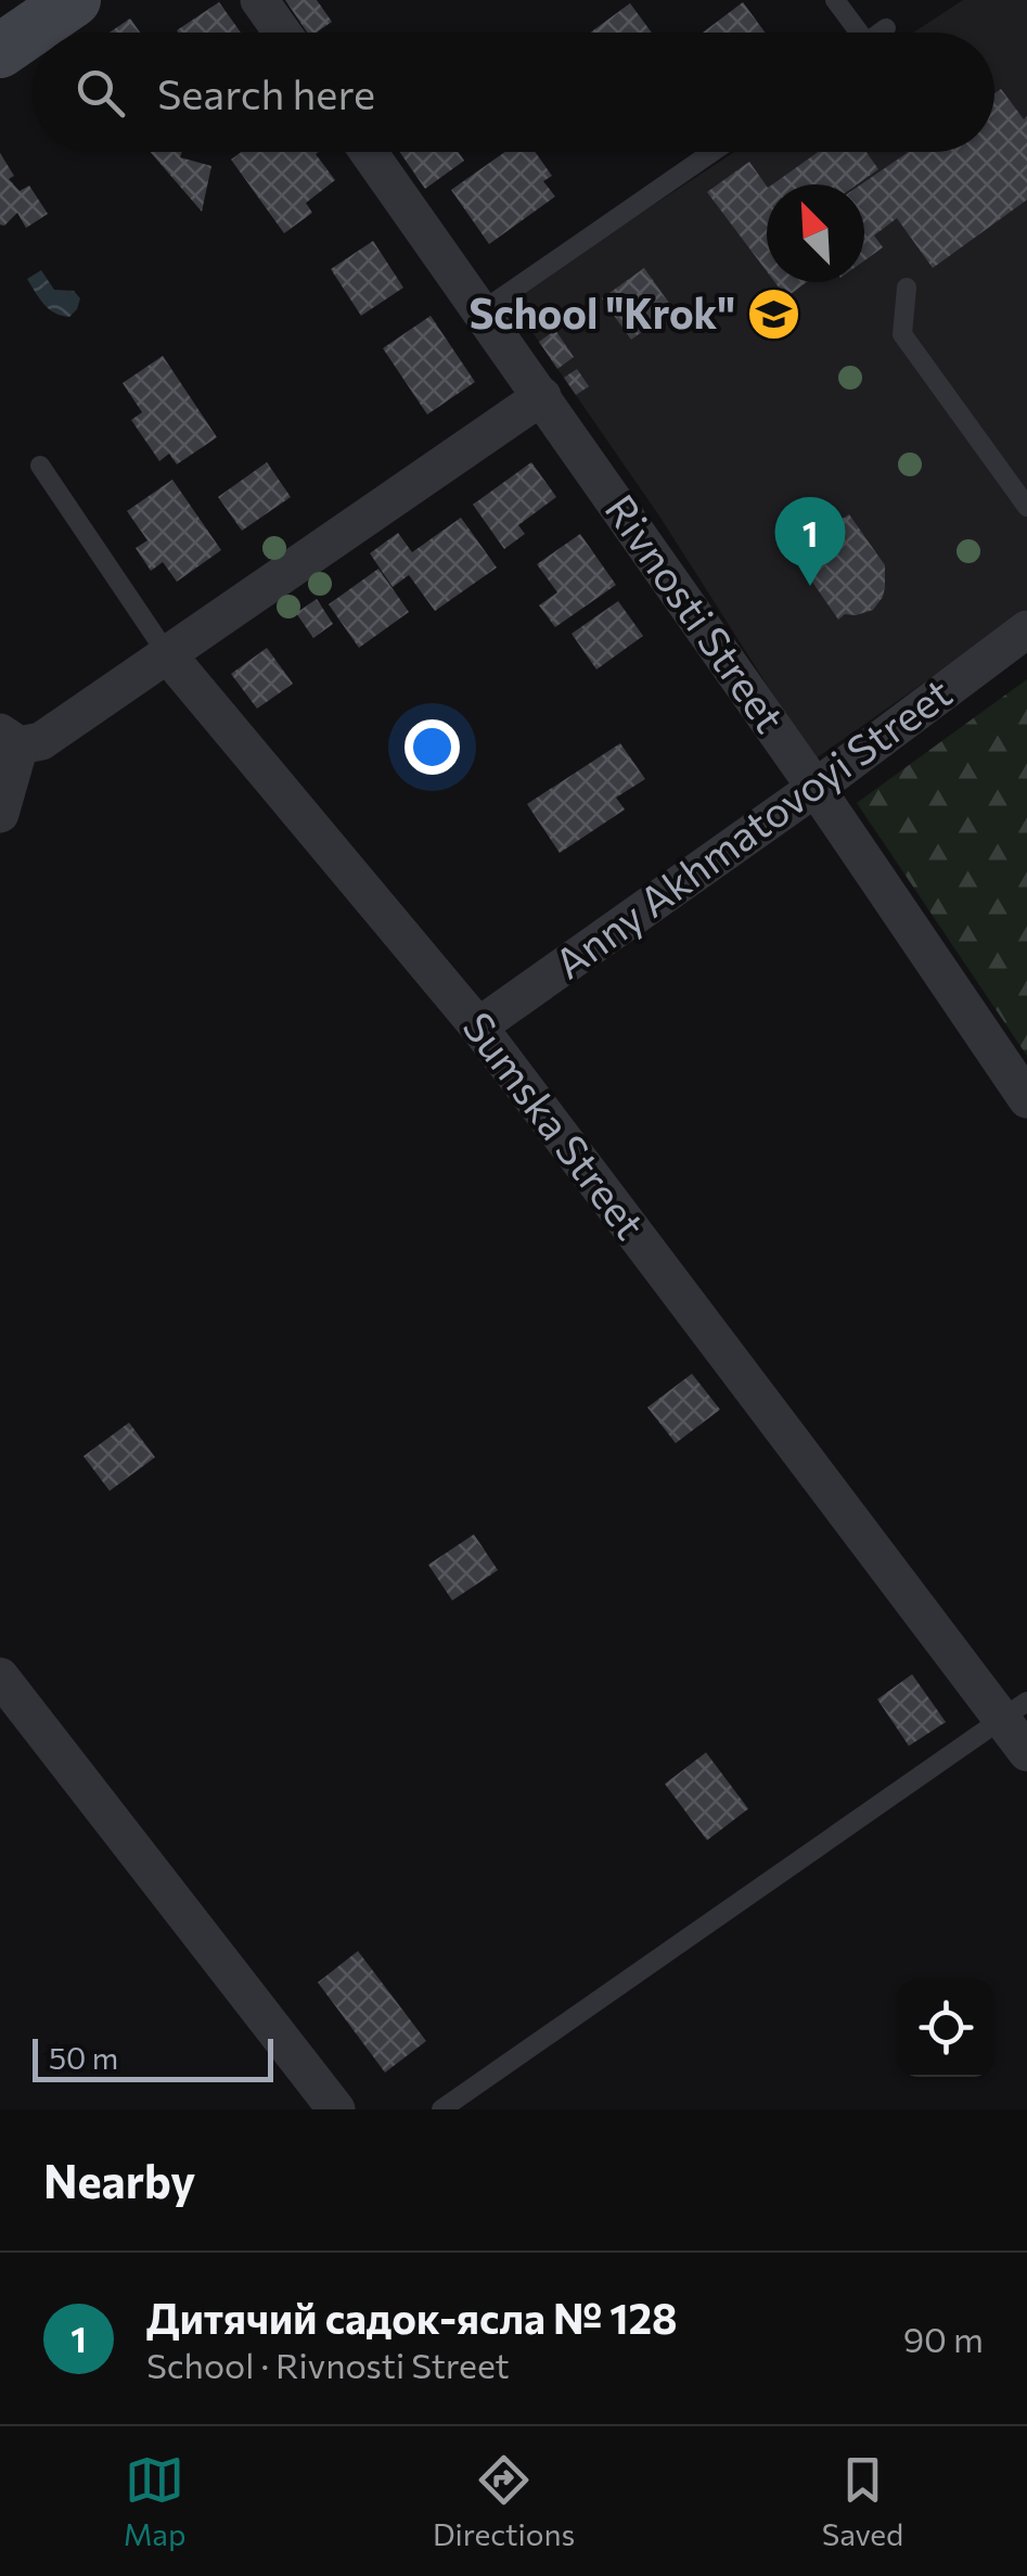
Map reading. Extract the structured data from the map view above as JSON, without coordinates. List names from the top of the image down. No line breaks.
{"streets":{"street":["Rivnosti Street","Anny Akhmatovoyi Street","Sumska Street"]},"crossings":[["Rivnosti Street","Anny Akhmatovoyi Street"],["Anny Akhmatovoyi Street","Sumska Street"]],"places":{"school or university":["School \"Krok\""]},"scale_bar":"50 m","north":"top left","page":{"search":"Search here","pins":"1","scale":"50 m","heading":"Nearby","list":[{"mark":"1","name":"Дитячий садок-ясла № 128","note":"School · Rivnosti Street","value":"90 m"}],"nav":["Map","Directions","Saved"]}}
